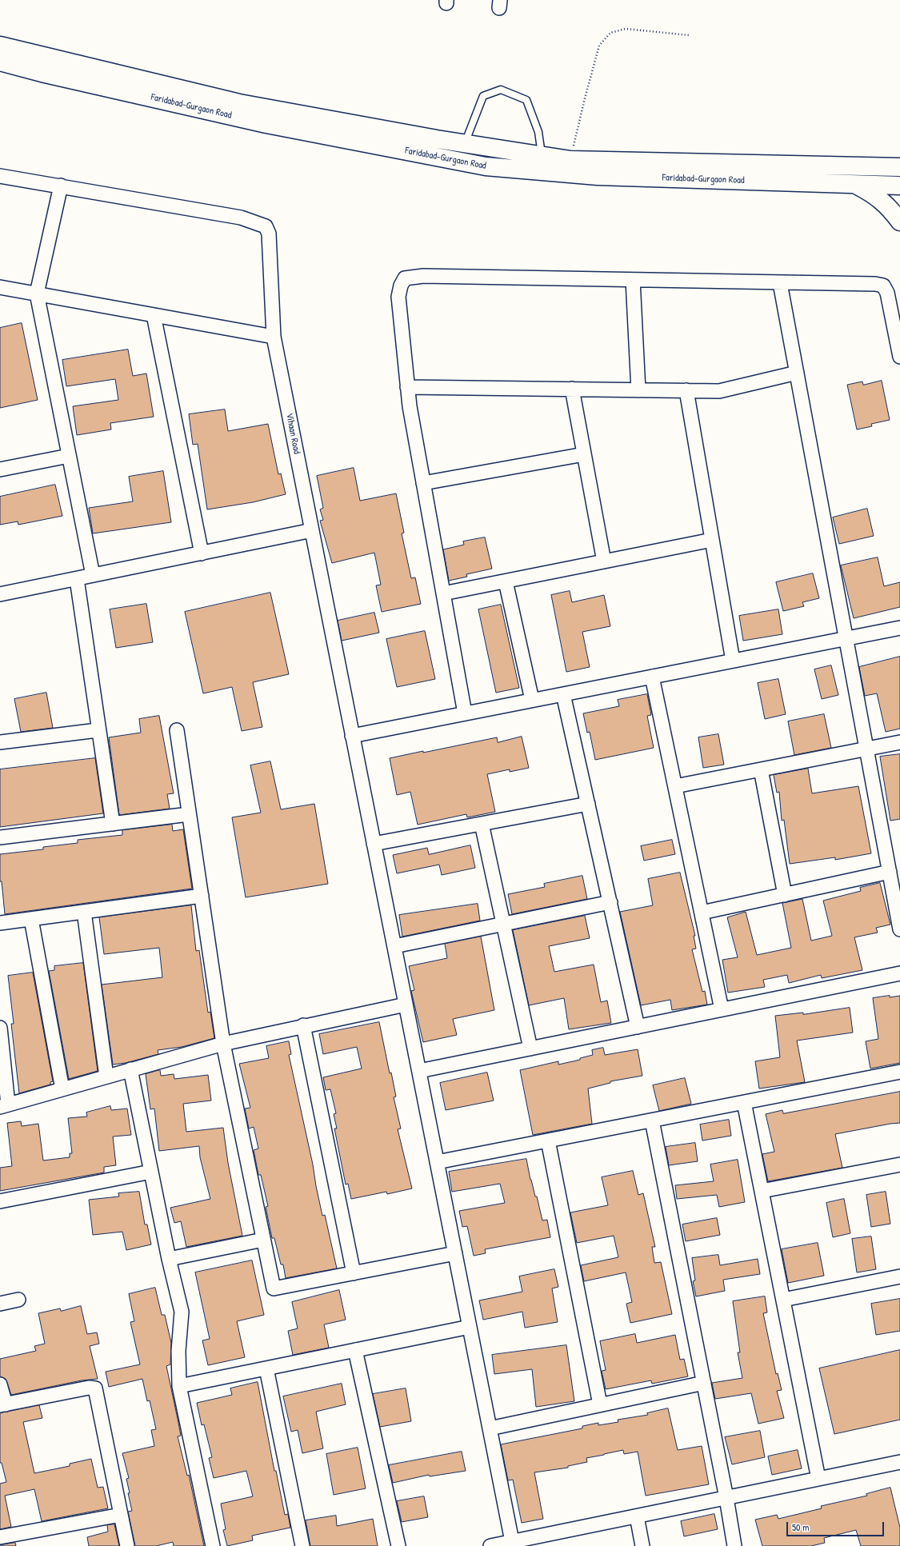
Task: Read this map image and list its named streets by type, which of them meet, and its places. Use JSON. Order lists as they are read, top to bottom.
{
  "streets": {
    "main road": ["Faridabad-Gurgaon Road"],
    "street": ["Vihaan Road"]
  },
  "scale_bar": "50 m"
}
